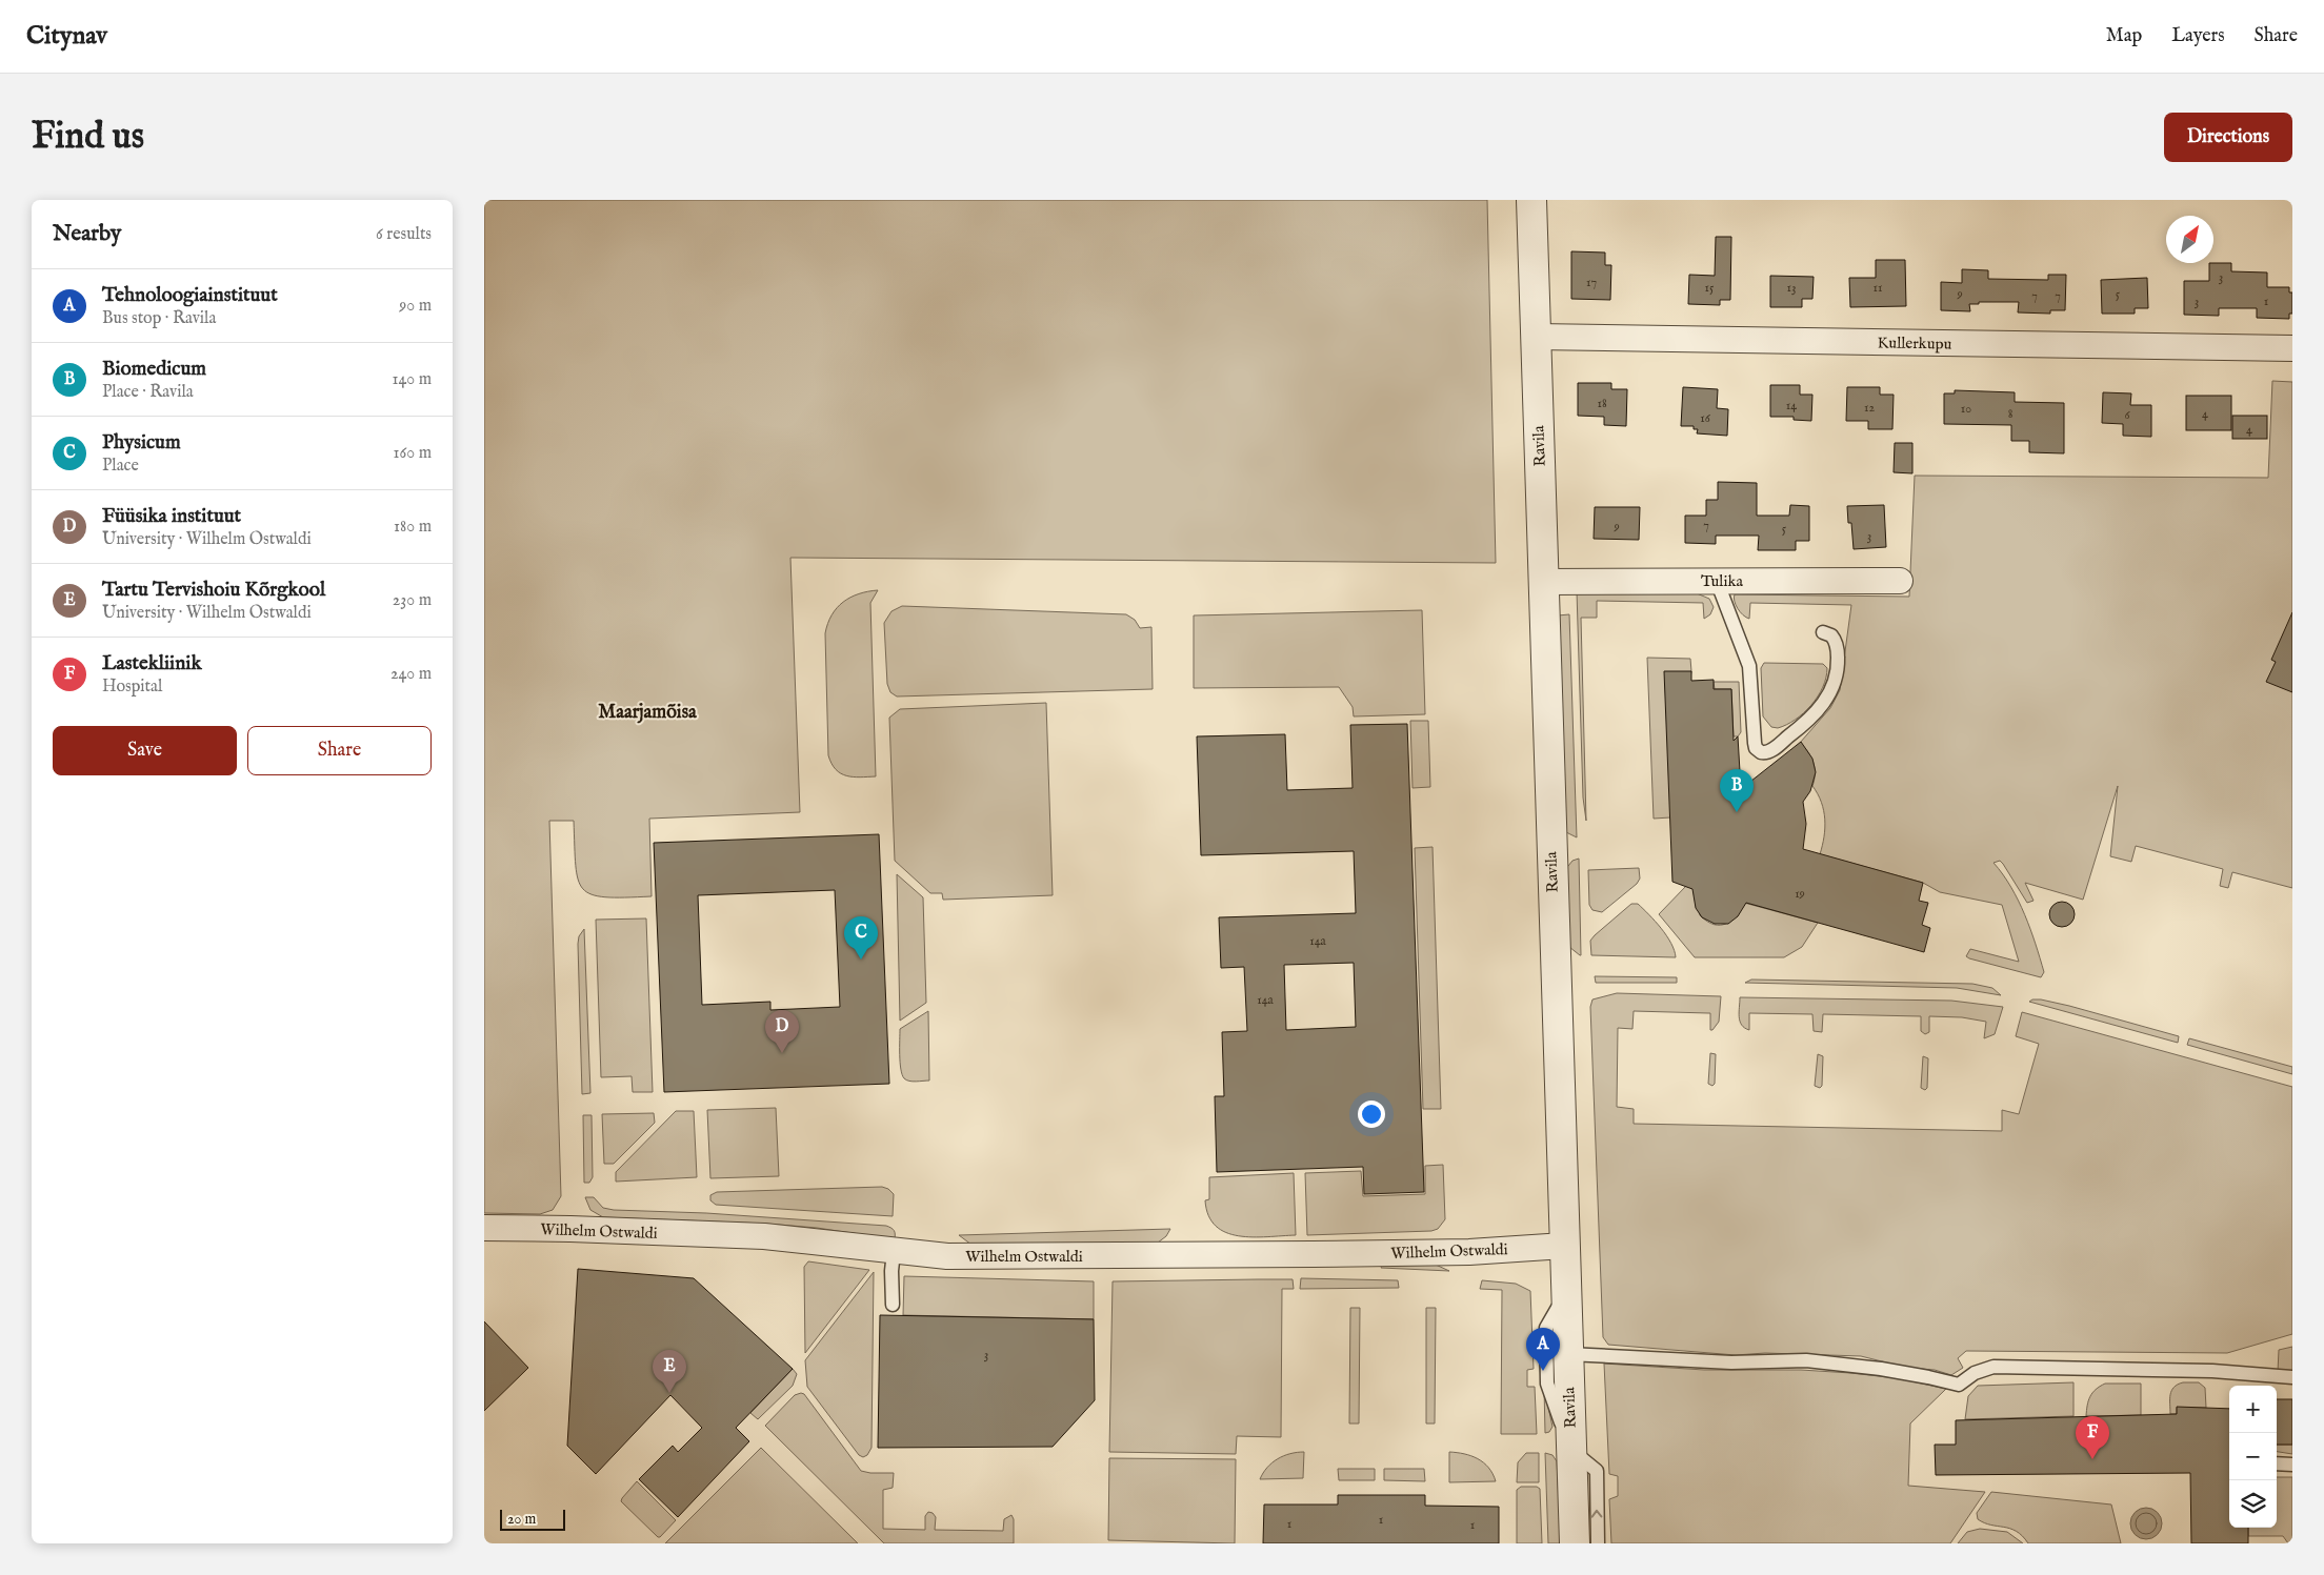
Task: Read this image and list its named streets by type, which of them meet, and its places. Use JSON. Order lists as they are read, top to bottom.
{
  "streets": {
    "street": [
      "Kullerkupu",
      "Ravila",
      "Tulika",
      "Wilhelm Ostwaldi"
    ]
  },
  "crossings": [
    ["Kullerkupu", "Ravila"],
    ["Ravila", "Tulika"],
    ["Ravila", "Wilhelm Ostwaldi"]
  ],
  "districts": ["Maarjamõisa"],
  "house_numbers": [
    "3",
    "17",
    "15",
    "13",
    "11",
    "9",
    "5",
    "7",
    "7",
    "3",
    "1",
    "18",
    "14",
    "12",
    "10",
    "8",
    "4",
    "6",
    "16",
    "4",
    "7",
    "9",
    "5",
    "3",
    "19",
    "14a",
    "14a",
    "3",
    "1",
    "1",
    "1"
  ],
  "scale_bar": "20 m",
  "north": "top right",
  "page": {
    "header": "Citynav",
    "nav": ["Map", "Layers", "Share"],
    "buttons": [
      "Directions",
      ["Save", "Share"]
    ],
    "title": "Find us",
    "heading": ["Nearby", "6 results"],
    "list": [
      {
        "mark": "A",
        "name": "Tehnoloogiainstituut",
        "note": "Bus stop · Ravila",
        "value": "90 m"
      },
      {
        "mark": "B",
        "name": "Biomedicum",
        "note": "Place · Ravila",
        "value": "140 m"
      },
      {
        "mark": "C",
        "name": "Physicum",
        "note": "Place",
        "value": "160 m"
      },
      {
        "mark": "D",
        "name": "Füüsika instituut",
        "note": "University · Wilhelm Ostwaldi",
        "value": "180 m"
      },
      {
        "mark": "E",
        "name": "Tartu Tervishoiu Kõrgkool",
        "note": "University · Wilhelm Ostwaldi",
        "value": "230 m"
      },
      {
        "mark": "F",
        "name": "Lastekliinik",
        "note": "Hospital",
        "value": "240 m"
      }
    ],
    "pins": [
      "B",
      "C",
      "D",
      "A",
      "E",
      "F"
    ],
    "map_buttons": ["+", "−"],
    "scale": "20 m"
  }
}
